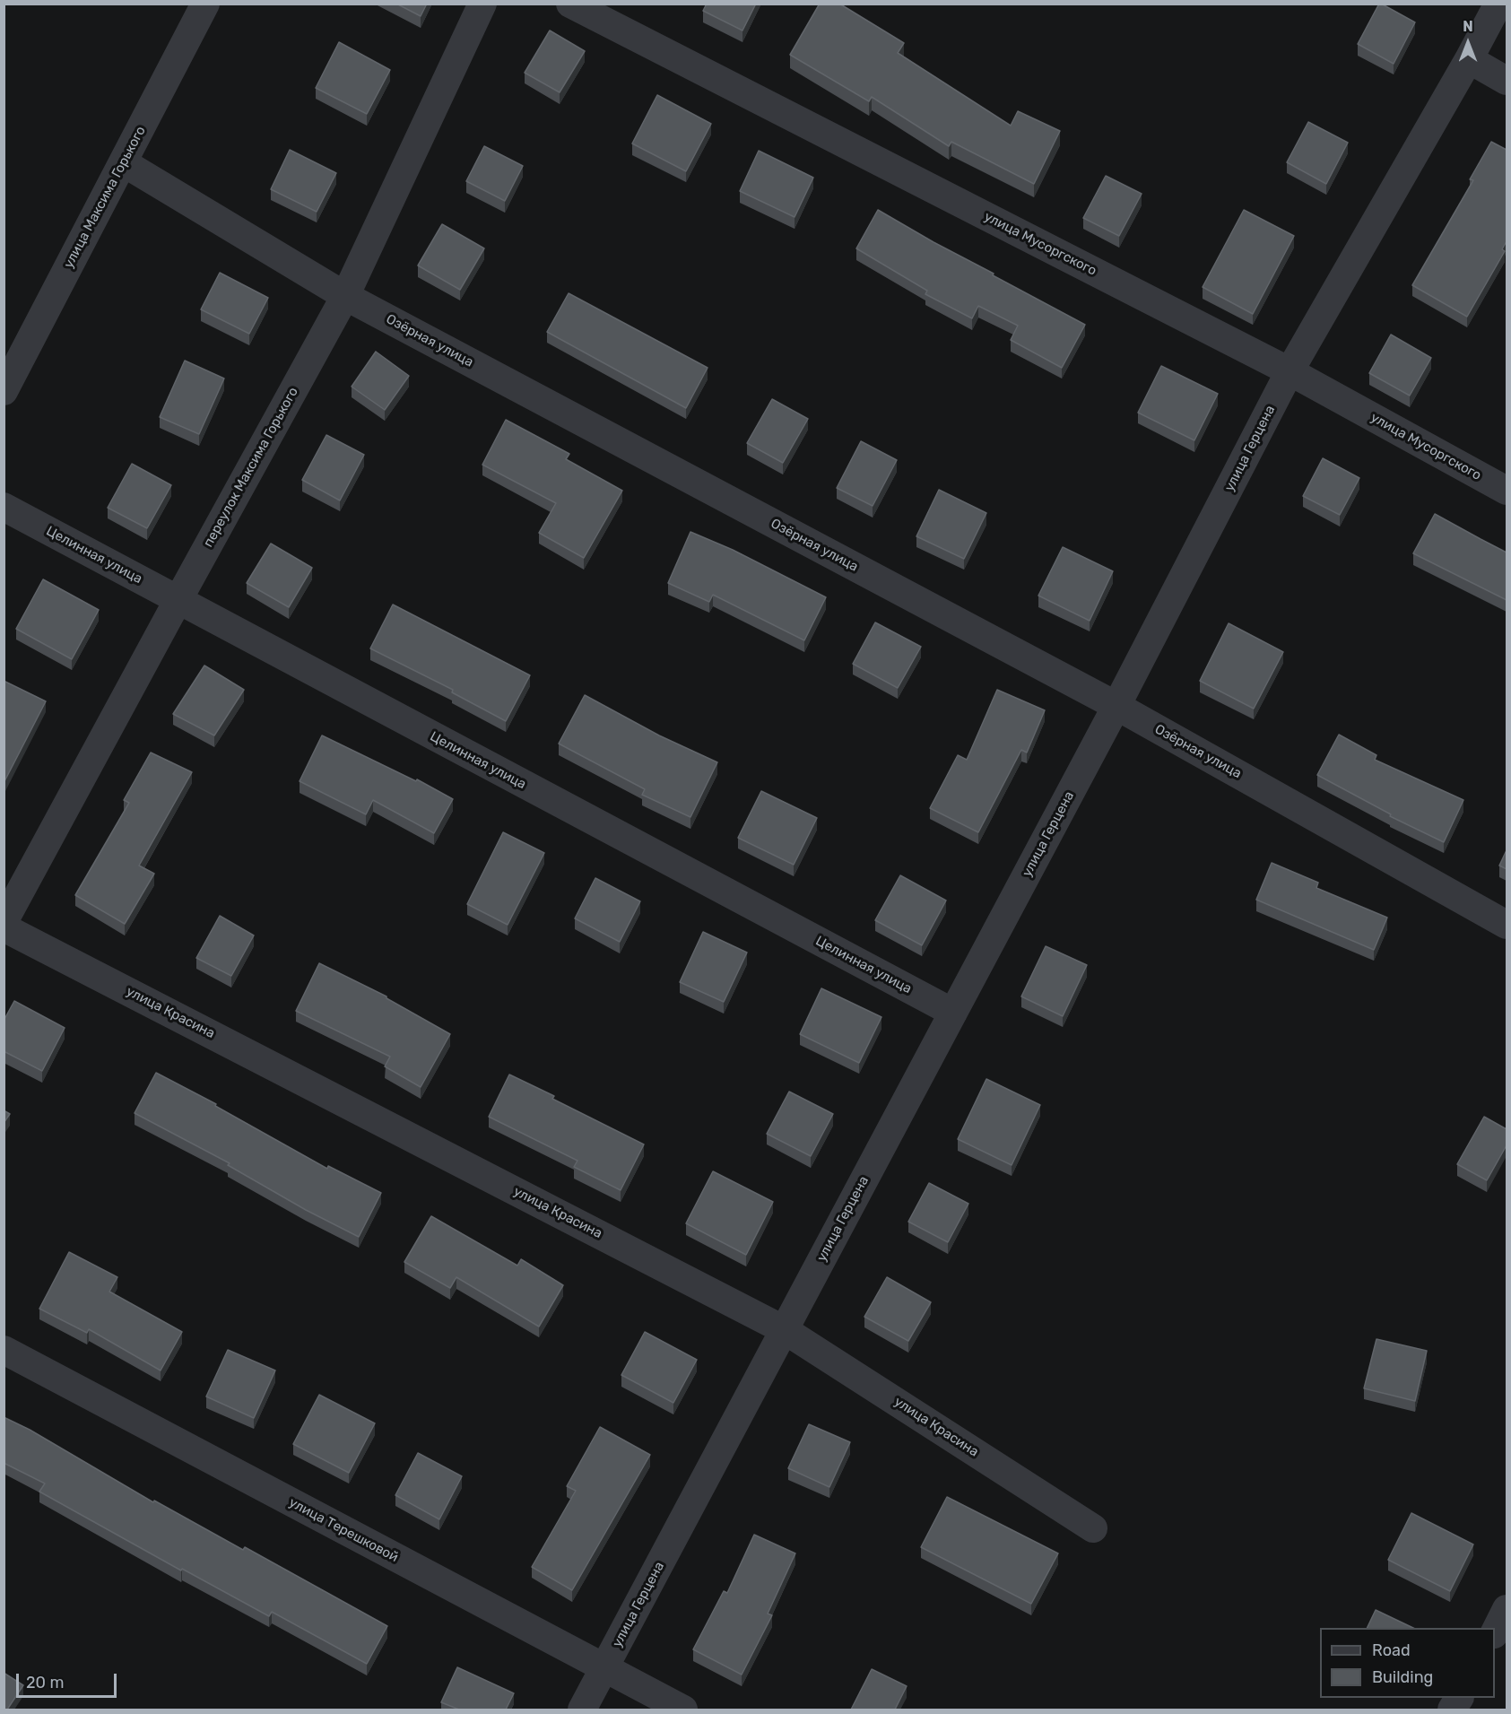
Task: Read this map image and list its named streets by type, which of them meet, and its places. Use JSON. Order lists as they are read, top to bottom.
{
  "streets": {
    "street": [
      "улица Максима Горького",
      "улица Мусоргского",
      "Озёрная улица",
      "улица Герцена",
      "переулок Максима Горького",
      "Целинная улица",
      "улица Красина",
      "улица Терешковой"
    ]
  },
  "crossings": [
    ["улица Максима Горького", "Озёрная улица"],
    ["улица Мусоргского", "улица Герцена"],
    ["Озёрная улица", "улица Герцена"],
    ["Озёрная улица", "переулок Максима Горького"],
    ["улица Герцена", "Целинная улица"],
    ["улица Герцена", "улица Красина"],
    ["улица Герцена", "улица Терешковой"],
    ["переулок Максима Горького", "Целинная улица"]
  ],
  "legend": ["Road", "Building"],
  "scale_bar": "20 m",
  "north": "top"
}
